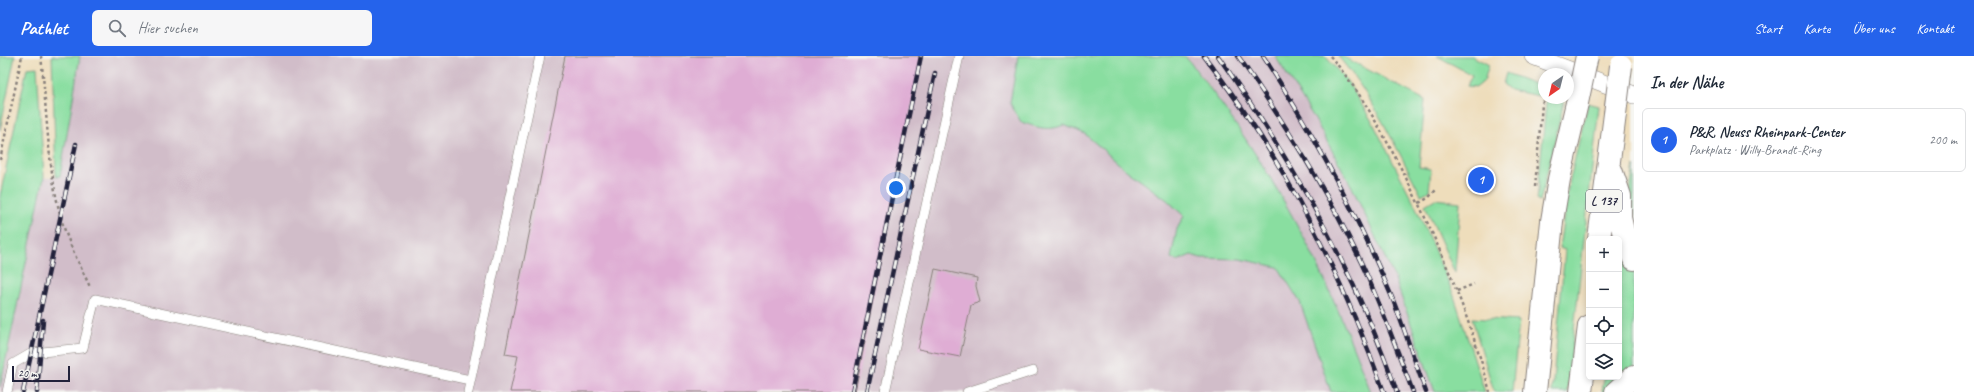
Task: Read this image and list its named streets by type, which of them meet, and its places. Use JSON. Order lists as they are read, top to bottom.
{
  "streets": {
    "main road": ["L 137"]
  },
  "scale_bar": "20 m",
  "north": "bottom left",
  "page": {
    "header": "Pathlet",
    "search": "Hier suchen",
    "nav": [
      "Start",
      "Karte",
      "Über uns",
      "Kontakt"
    ],
    "heading": "In der Nähe",
    "list": [
      {
        "mark": "1",
        "name": "P&R, Neuss Rheinpark-Center",
        "note": "Parkplatz · Willy-Brandt-Ring",
        "value": "200 m"
      }
    ],
    "pins": "1",
    "map_buttons": ["+", "−"],
    "scale": "20 m"
  }
}
